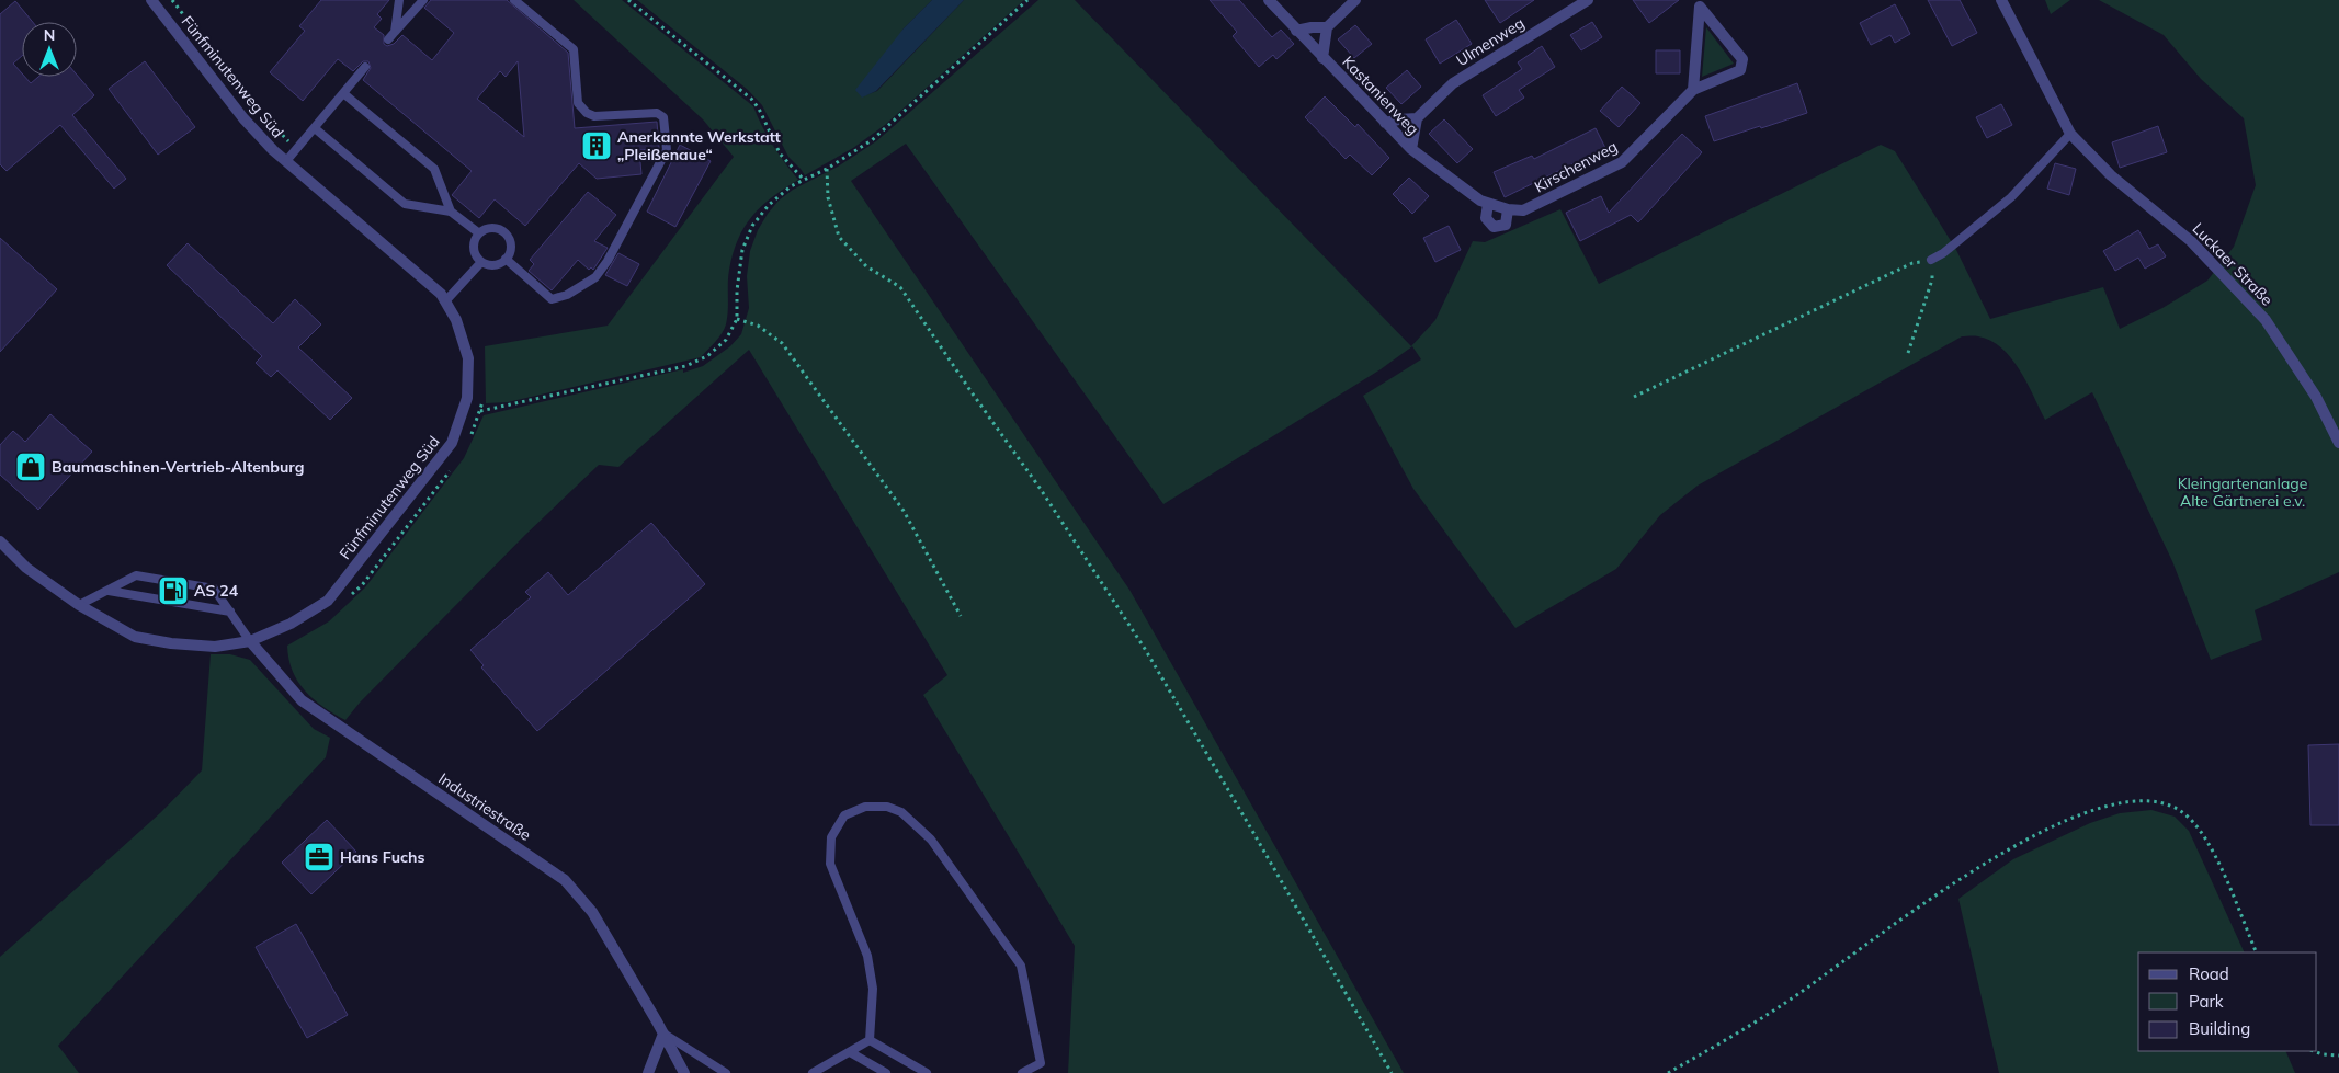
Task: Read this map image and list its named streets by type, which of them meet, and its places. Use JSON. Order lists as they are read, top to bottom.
{
  "streets": {
    "street": [
      "Ulmenweg",
      "Fünfminutenweg Süd",
      "Kastanienweg",
      "Kirschenweg",
      "Luckaer Straße",
      "Industriestraße"
    ]
  },
  "crossings": [
    ["Fünfminutenweg Süd", "Industriestraße"],
    ["Kastanienweg", "Kirschenweg"]
  ],
  "parks": ["Kleingartenanlage Alte Gärtnerei e.v."],
  "places": {
    "building": ["Anerkannte Werkstatt „Pleißenaue“"],
    "shop": ["Baumaschinen-Vertrieb-Altenburg"],
    "fuel station": ["AS 24"],
    "office": ["Hans Fuchs"]
  },
  "legend": ["Road", "Park", "Building"],
  "north": "top"
}
